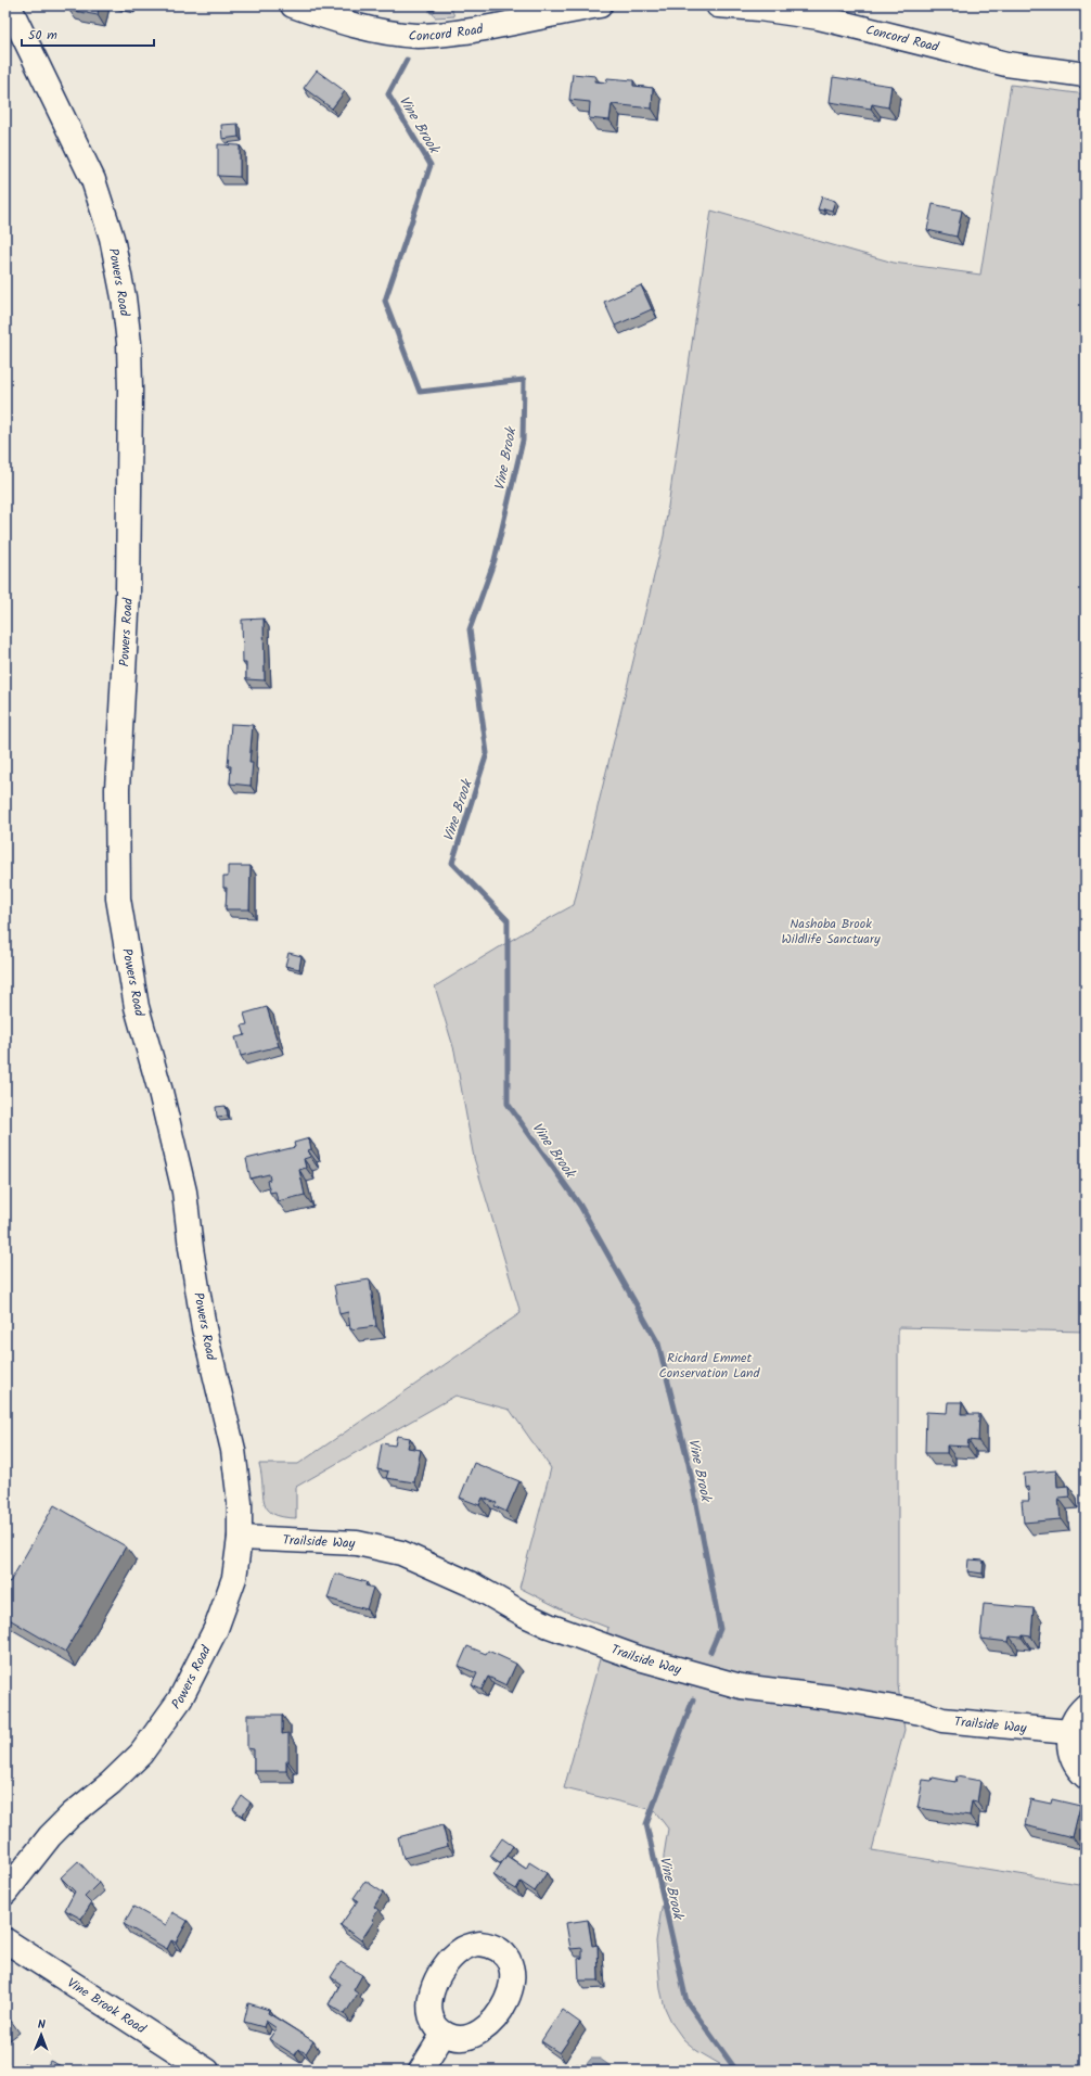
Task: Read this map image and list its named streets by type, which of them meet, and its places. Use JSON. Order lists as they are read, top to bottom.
{
  "streets": {
    "main road": [
      "Concord Road",
      "Powers Road",
      "Trailside Way",
      "Vine Brook Road"
    ]
  },
  "crossings": [
    ["Powers Road", "Trailside Way"]
  ],
  "water": ["Vine Brook"],
  "parks": ["Nashoba Brook Wildlife Sanctuary", "Richard Emmet Conservation Land"],
  "scale_bar": "50 m",
  "north": "top"
}
